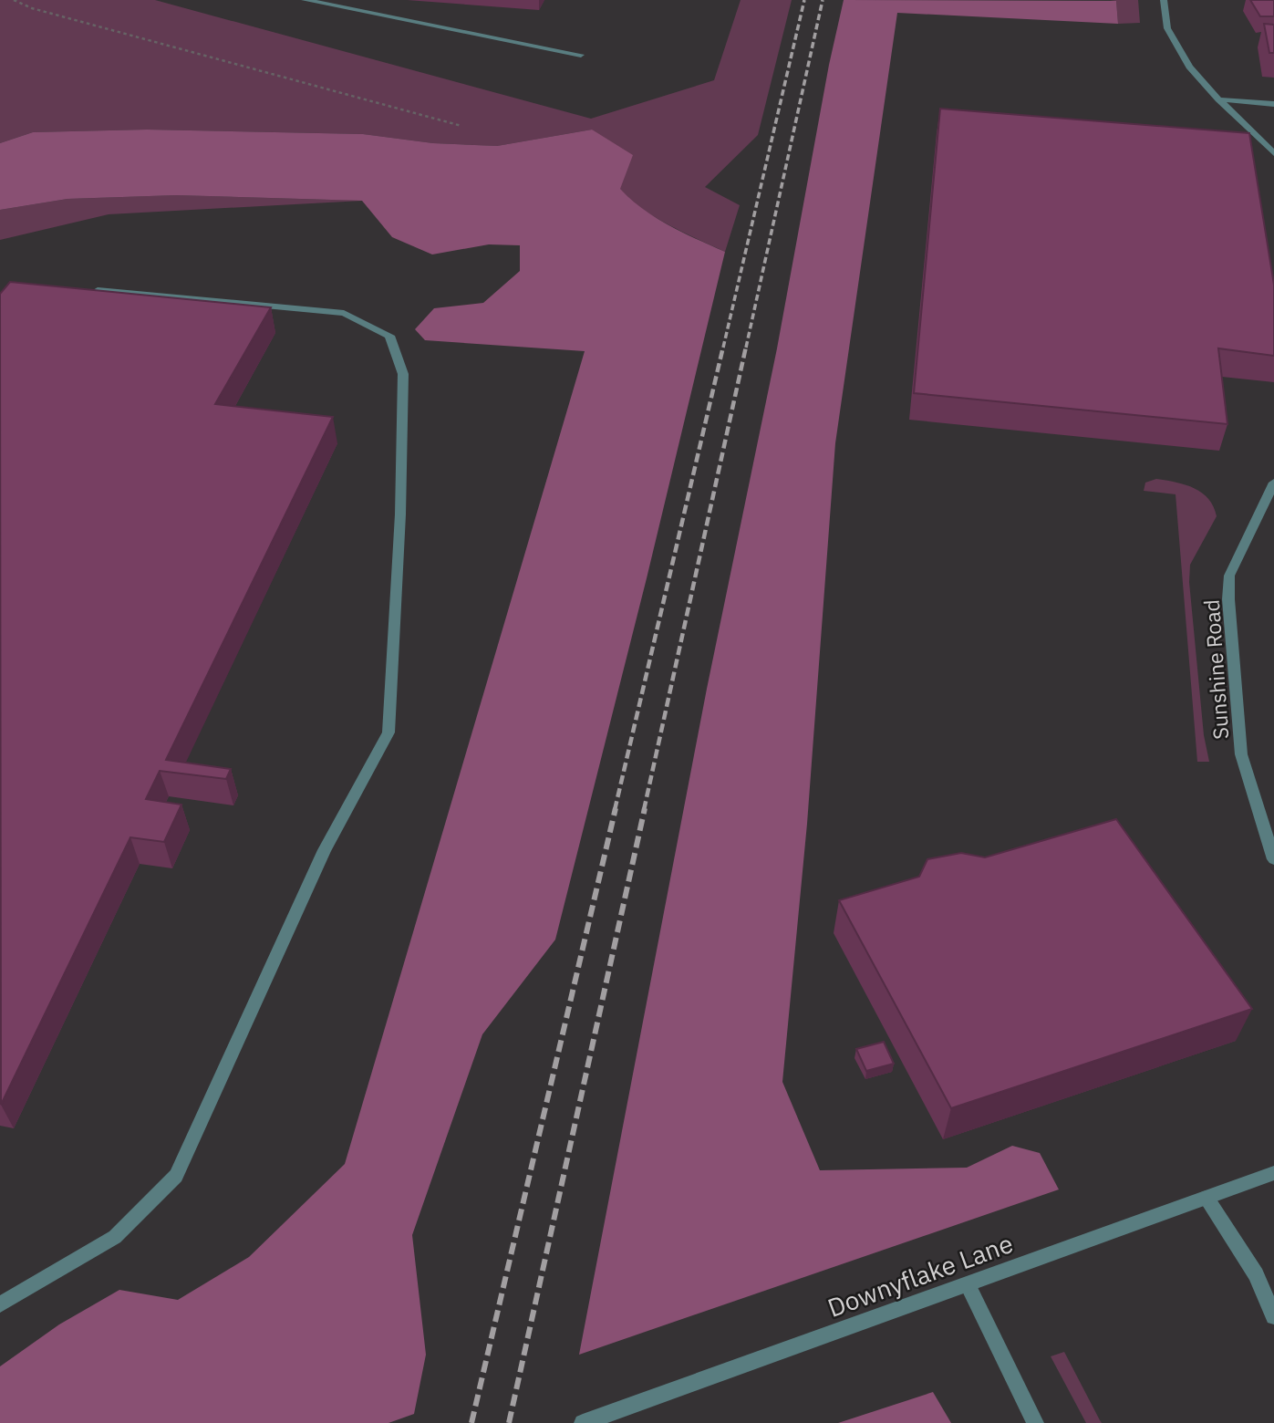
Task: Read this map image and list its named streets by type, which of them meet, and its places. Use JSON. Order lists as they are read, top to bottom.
{
  "streets": {
    "street": ["Sunshine Road", "Downyflake Lane"]
  }
}
